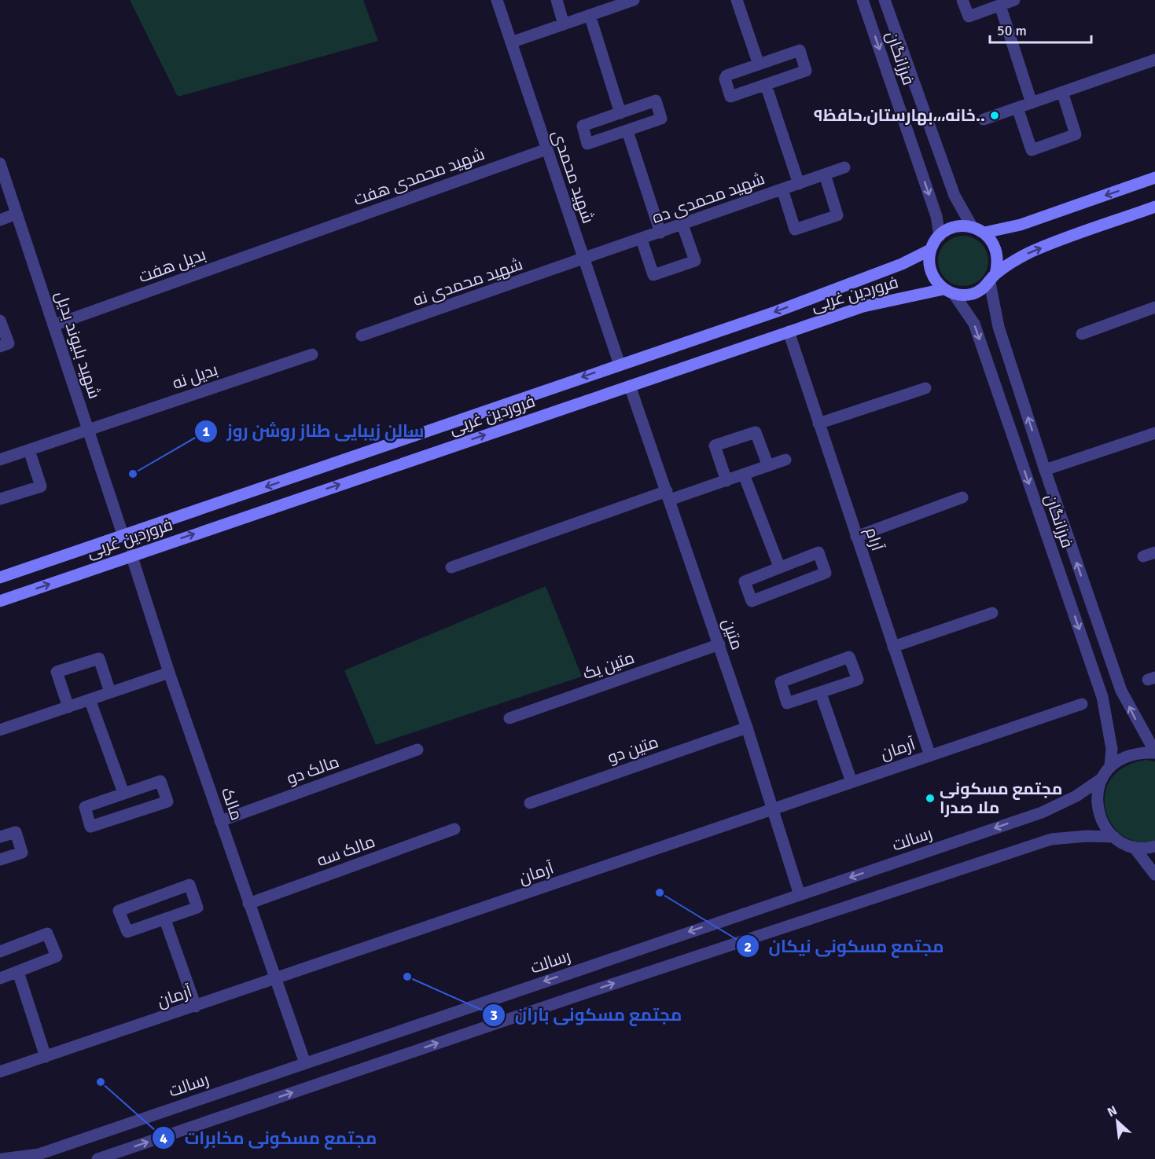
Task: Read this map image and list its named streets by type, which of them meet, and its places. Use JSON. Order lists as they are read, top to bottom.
{
  "streets": {
    "main road": ["فروردین غربی"],
    "street": [
      "فرزانگان",
      "شهید محمدی هفت",
      "شهید محمدی",
      "شهید محمدی ده",
      "بدیل هفت",
      "شهید محمدی نه",
      "شهید بلیوند بدیل",
      "بدیل نه",
      "آرام",
      "متین",
      "متین یک",
      "آرمان",
      "متین دو",
      "مالک دو",
      "مالک",
      "رسالت",
      "مالک سه"
    ]
  },
  "crossings": [
    ["فرزانگان", "فروردین غربی"],
    ["شهید محمدی هفت", "شهید محمدی"],
    ["شهید محمدی هفت", "بدیل هفت"],
    ["شهید محمدی", "شهید محمدی ده"],
    ["شهید محمدی", "شهید محمدی نه"],
    ["شهید محمدی", "فروردین غربی"],
    ["شهید محمدی ده", "شهید محمدی نه"],
    ["بدیل هفت", "شهید بلیوند بدیل"],
    ["فروردین غربی", "شهید بلیوند بدیل"],
    ["فروردین غربی", "آرام"],
    ["فروردین غربی", "متین"],
    ["فروردین غربی", "مالک"],
    ["شهید بلیوند بدیل", "بدیل نه"],
    ["آرام", "آرمان"],
    ["متین", "متین یک"],
    ["متین", "آرمان"],
    ["متین", "متین دو"],
    ["متین", "رسالت"],
    ["آرمان", "مالک"],
    ["مالک دو", "مالک"],
    ["مالک", "رسالت"],
    ["مالک", "مالک سه"]
  ],
  "places": [
    "خانه،،،بهارستان،حافظ۹..",
    "سالن زیبایی طناز روشن روز",
    "مجتمع مسکونی ملا صدرا",
    "مجتمع مسکونی نیکان",
    "مجتمع مسکونی باران",
    "مجتمع مسکونی مخابرات"
  ],
  "scale_bar": "50 m",
  "north": "top left"
}
